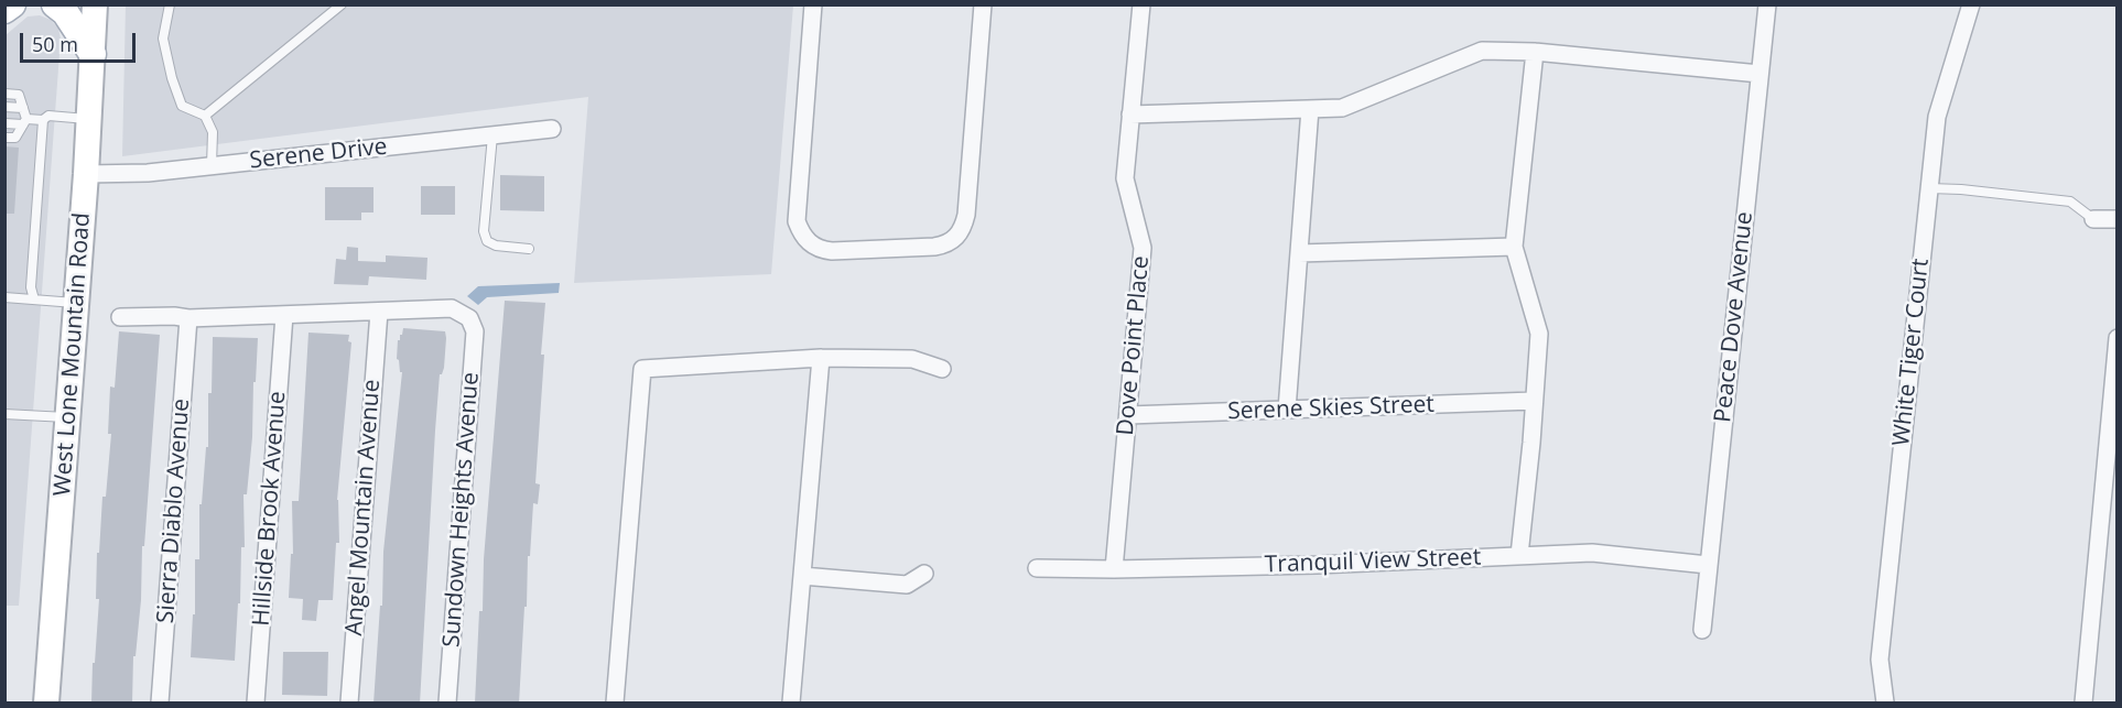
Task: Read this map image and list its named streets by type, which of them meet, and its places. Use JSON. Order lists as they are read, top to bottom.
{
  "streets": {
    "main road": ["West Lone Mountain Road"],
    "street": [
      "Serene Drive",
      "Peace Dove Avenue",
      "Dove Point Place",
      "White Tiger Court",
      "Serene Skies Street",
      "Angel Mountain Avenue",
      "Hillside Brook Avenue",
      "Sundown Heights Avenue",
      "Sierra Diablo Avenue",
      "Tranquil View Street"
    ]
  },
  "crossings": [
    ["Serene Drive", "West Lone Mountain Road"],
    ["Peace Dove Avenue", "Tranquil View Street"],
    ["Dove Point Place", "Serene Skies Street"],
    ["Dove Point Place", "Tranquil View Street"],
    ["Angel Mountain Avenue", "Sundown Heights Avenue"]
  ],
  "scale_bar": "50 m"
}
